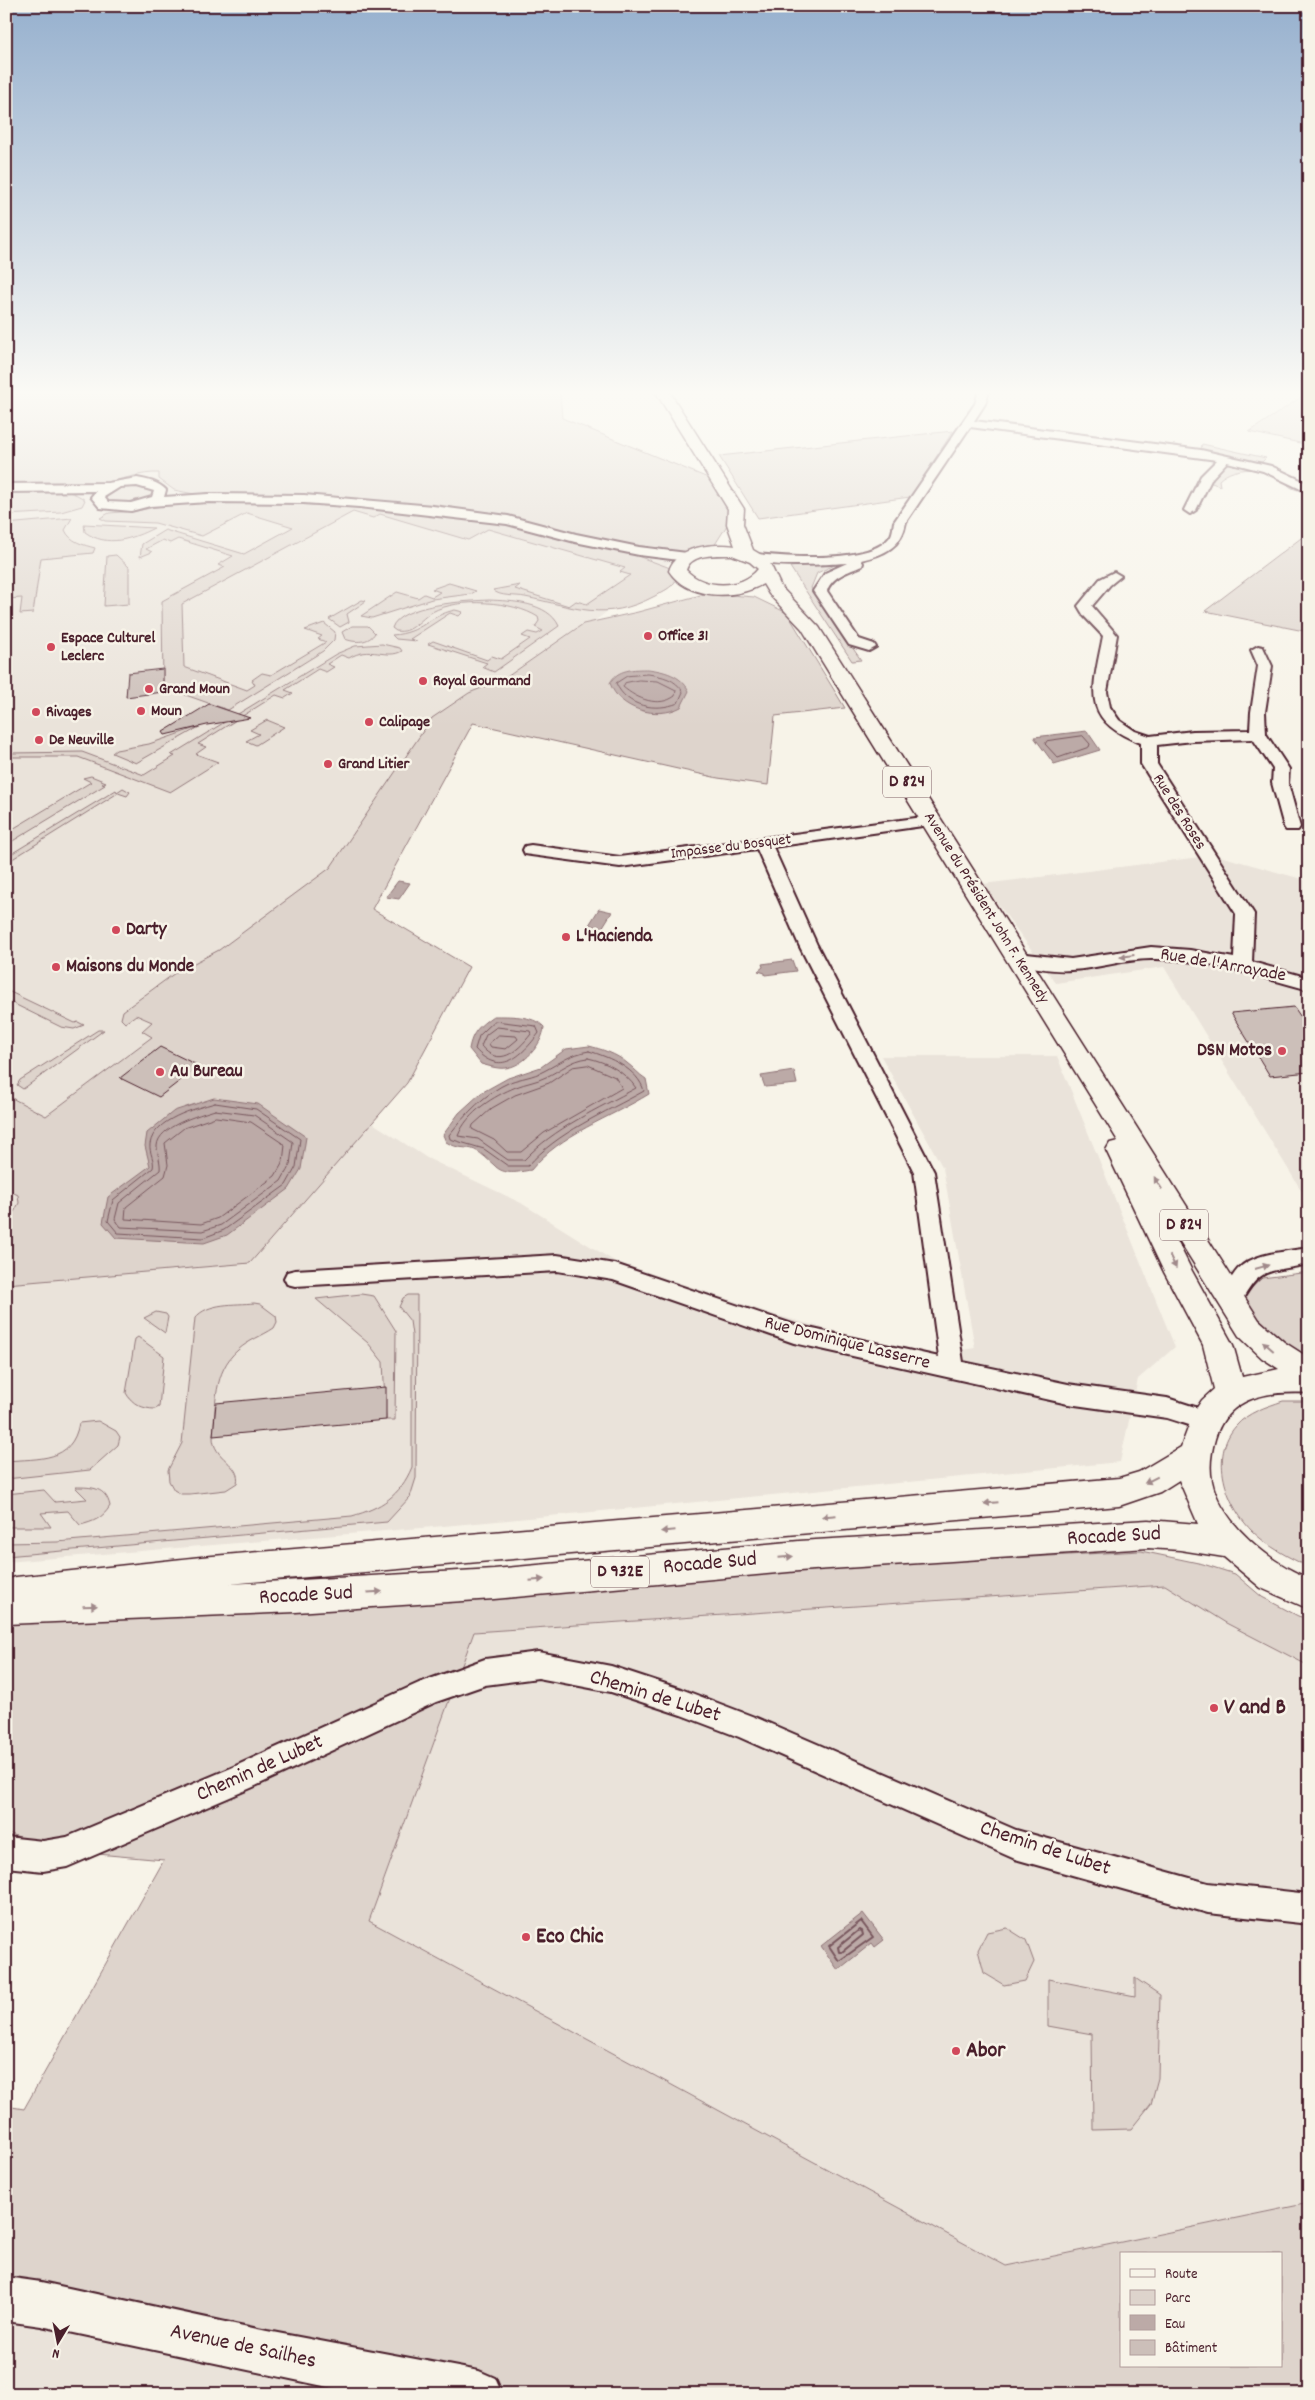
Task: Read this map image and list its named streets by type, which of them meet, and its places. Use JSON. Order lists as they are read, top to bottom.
{
  "streets": {
    "main road": [
      "D 824",
      "Avenue du Président John F. Kennedy",
      "Rocade Sud",
      "D 932E"
    ],
    "street": [
      "Rue des Roses",
      "Impasse du Bosquet",
      "Rue de l'Arrayade",
      "Rue Dominique Lasserre",
      "Chemin de Lubet",
      "Avenue de Sailhes"
    ]
  },
  "crossings": [
    ["Rue des Roses", "Rue de l'Arrayade"],
    ["Impasse du Bosquet", "Avenue du Président John F. Kennedy"],
    ["Avenue du Président John F. Kennedy", "Rue de l'Arrayade"]
  ],
  "one_way": ["Rue de l'Arrayade"],
  "places": [
    "Office 31",
    "Espace Culturel Leclerc",
    "Royal Gourmand",
    "Grand Moun",
    "Moun",
    "Rivages",
    "Calipage",
    "De Neuville",
    "Grand Litier",
    "Darty",
    "L'Hacienda",
    "Maisons du Monde",
    "DSN Motos",
    "Au Bureau",
    "V and B",
    "Eco Chic",
    "Abor"
  ],
  "legend": [
    "Route",
    "Parc",
    "Eau",
    "Bâtiment"
  ],
  "north": "bottom"
}
